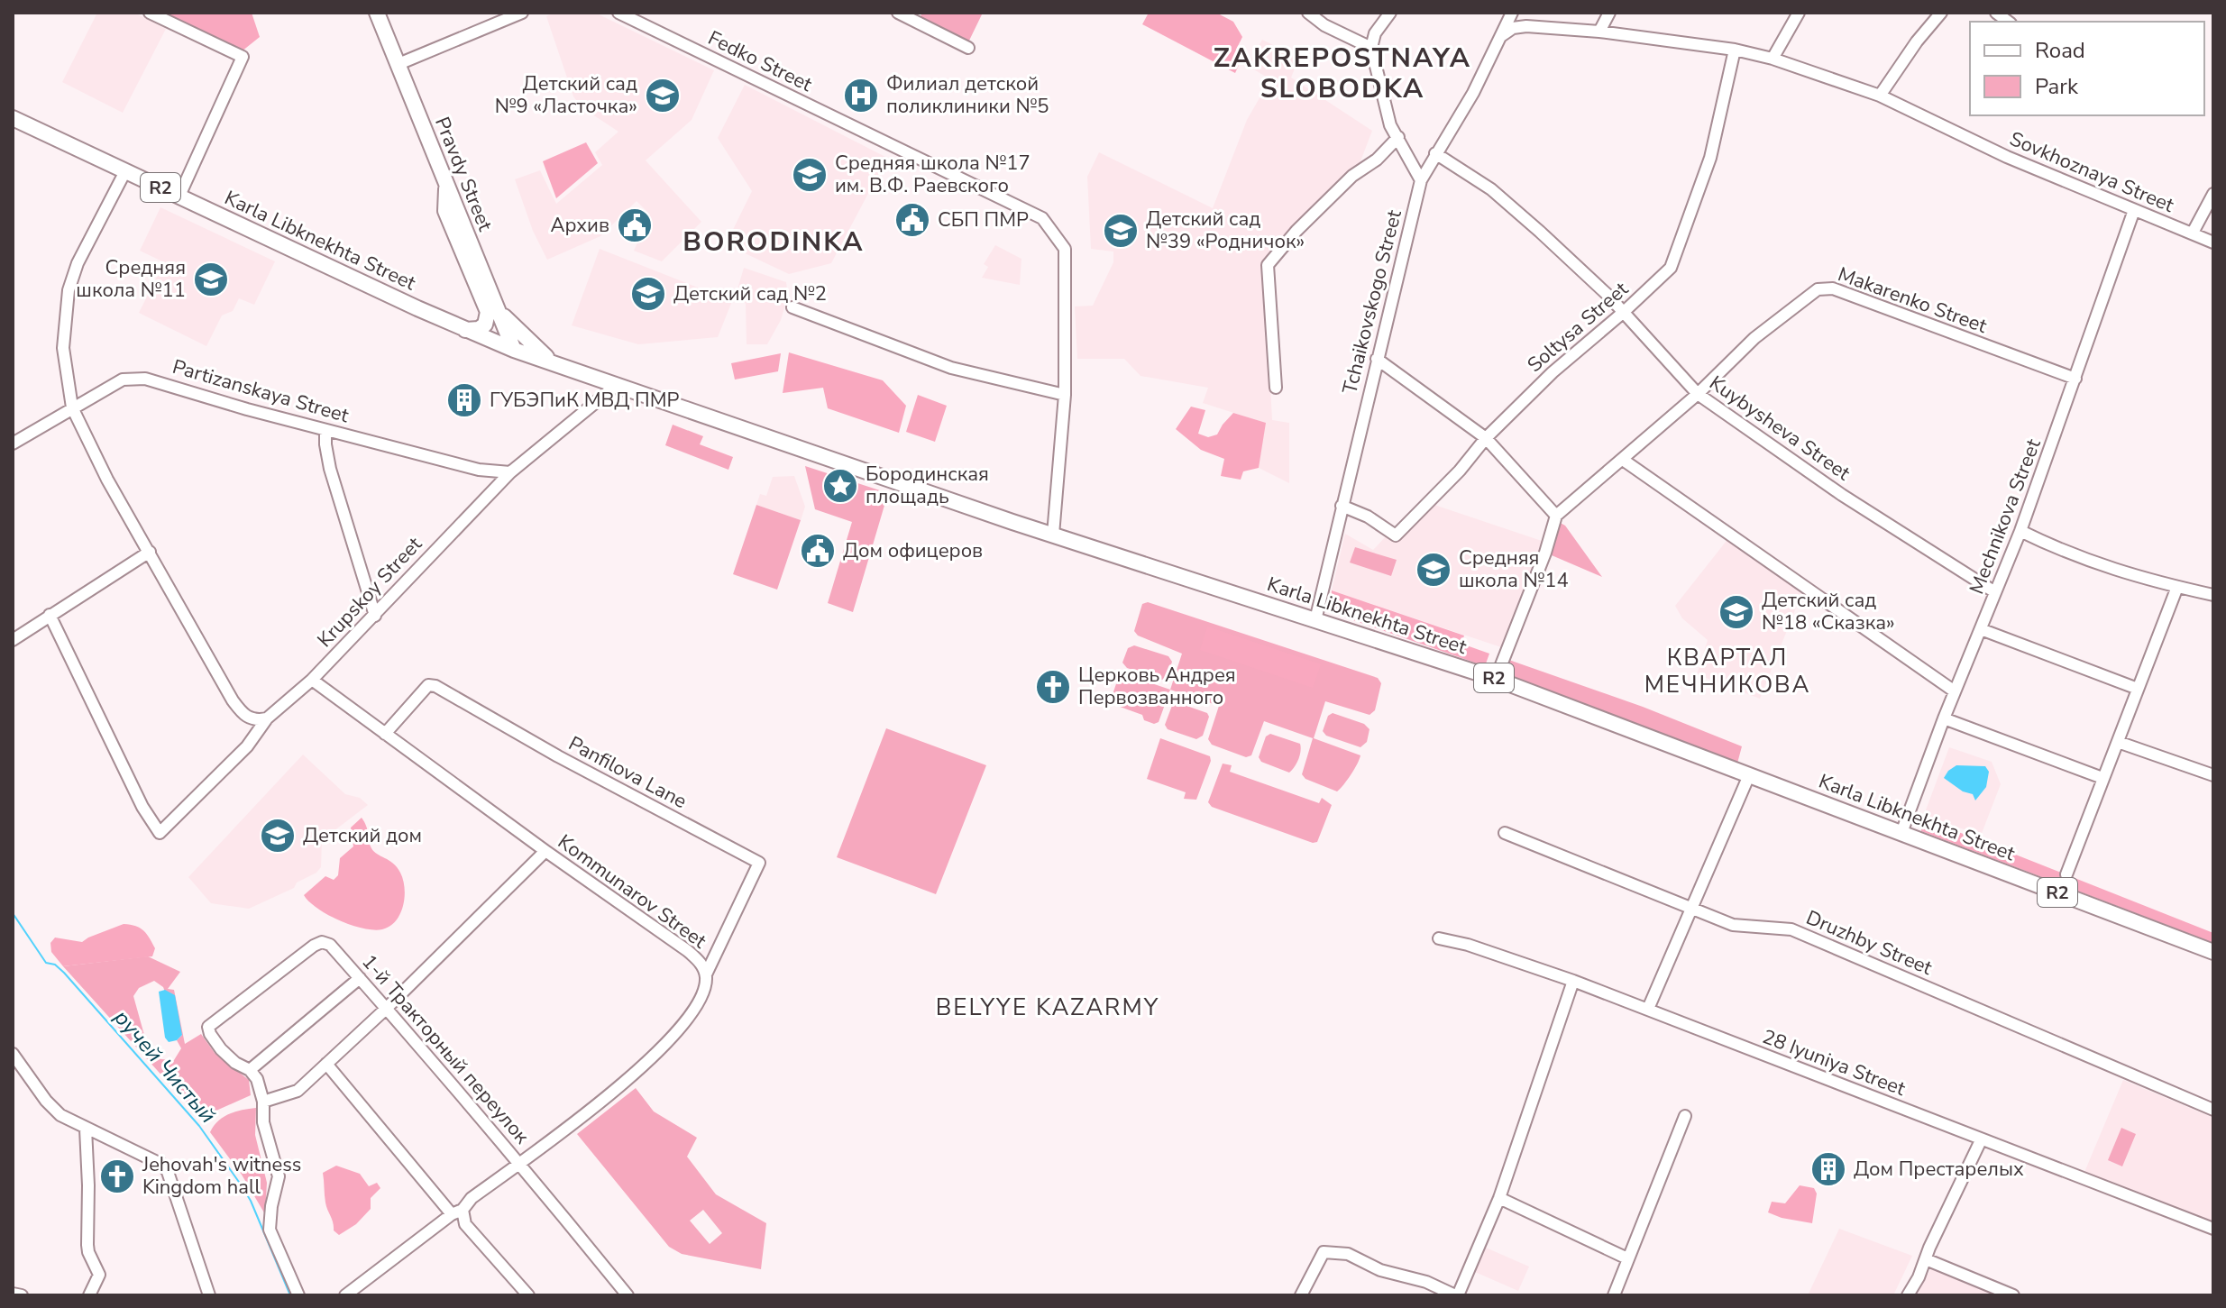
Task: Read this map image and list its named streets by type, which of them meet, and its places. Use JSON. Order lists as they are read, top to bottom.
{
  "streets": {
    "main road": ["Pravdy Street", "R2", "Karla Libknekhta Street"],
    "street": [
      "Fedko Street",
      "Sovkhoznaya Street",
      "Makarenko Street",
      "Tchaikovskogo Street",
      "Soltysa Street",
      "Partizanskaya Street",
      "Kuybysheva Street",
      "Mechnikova Street",
      "Krupskoy Street",
      "Panfilova Lane",
      "Kommunarov Street",
      "Druzhby Street",
      "1-й Тракторный переулок",
      "28 Iyuniya Street"
    ]
  },
  "crossings": [
    ["Sovkhoznaya Street", "Tchaikovskogo Street"],
    ["Sovkhoznaya Street", "Soltysa Street"],
    ["Sovkhoznaya Street", "Mechnikova Street"],
    ["Pravdy Street", "Karla Libknekhta Street"],
    ["Karla Libknekhta Street", "Tchaikovskogo Street"],
    ["Karla Libknekhta Street", "Mechnikova Street"],
    ["Karla Libknekhta Street", "Krupskoy Street"],
    ["Makarenko Street", "Kuybysheva Street"],
    ["Makarenko Street", "Mechnikova Street"],
    ["Tchaikovskogo Street", "Soltysa Street"],
    ["Tchaikovskogo Street", "Kuybysheva Street"],
    ["Soltysa Street", "Kuybysheva Street"],
    ["Partizanskaya Street", "Krupskoy Street"],
    ["Kuybysheva Street", "Mechnikova Street"],
    ["Krupskoy Street", "Kommunarov Street"],
    ["Panfilova Lane", "Kommunarov Street"],
    ["Kommunarov Street", "1-й Тракторный переулок"]
  ],
  "districts": [
    "ZAKREPOSTNAYA SLOBODKA",
    "BORODINKA",
    "КВАРТАЛ МЕЧНИКОВА",
    "BELYYE KAZARMY"
  ],
  "water": ["ручей Чистый"],
  "places": {
    "school or university": [
      "Детский сад №9 «Ласточка»",
      "Средняя школа №17 им. В.Ф. Раевского",
      "Детский сад №39 «Родничок»",
      "Средняя школа №11",
      "Детский сад №2",
      "Средняя школа №14",
      "Детский сад №18 «Сказка»",
      "Детский дом"
    ],
    "hospital": ["Филиал детской поликлиники №5"],
    "public building": ["СБП ПМР", "Архив", "Дом офицеров"],
    "building": ["ГУБЭПиК МВД ПМР", "Дом Престарелых"],
    "place": ["Бородинская площадь"],
    "church": ["Церковь Андрея Первозванного", "Jehovah's witness Kingdom hall"]
  },
  "legend": ["Road", "Park"]
}
